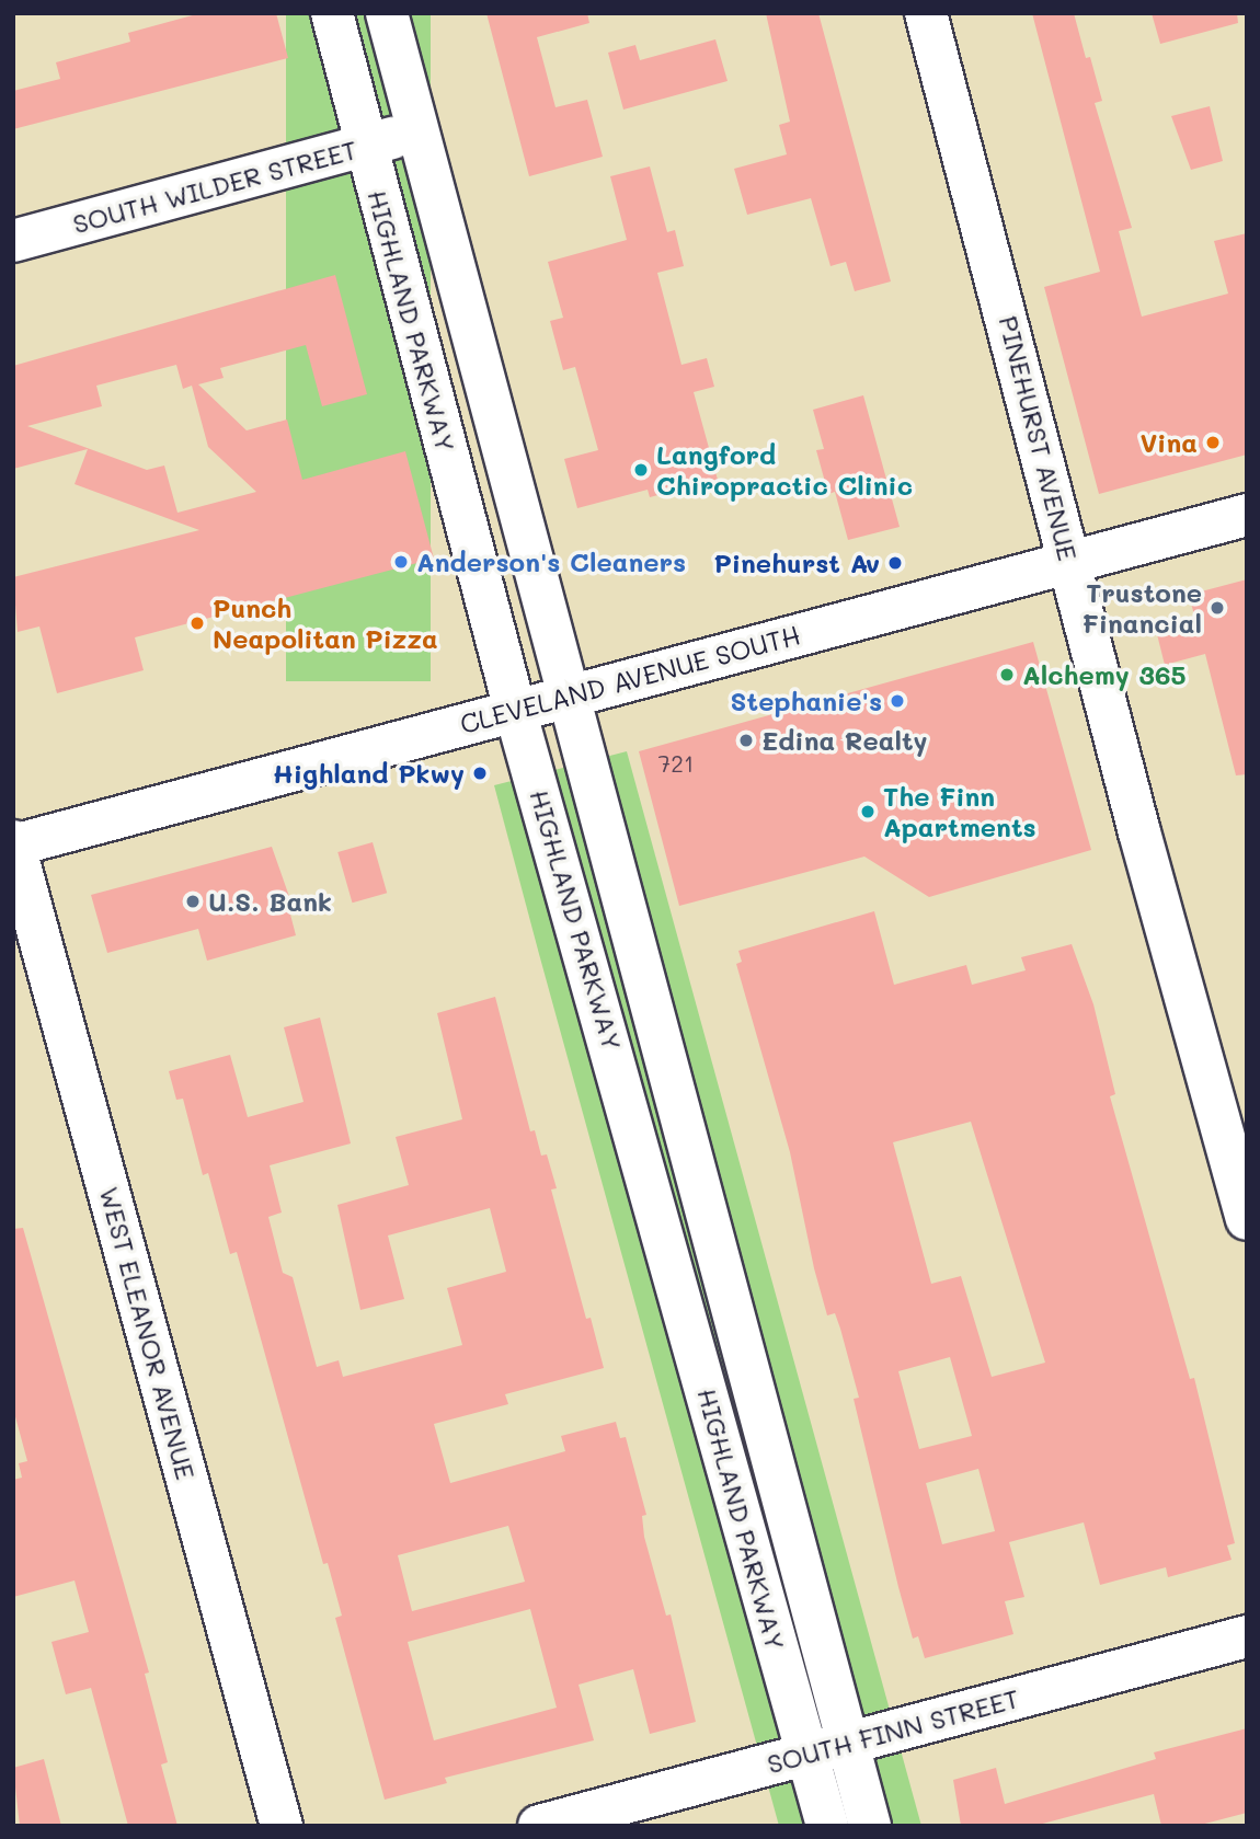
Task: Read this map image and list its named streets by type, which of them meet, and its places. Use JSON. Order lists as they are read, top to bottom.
{
  "streets": {
    "street": [
      "SOUTH WILDER STREET",
      "HIGHLAND PARKWAY",
      "PINEHURST AVENUE",
      "CLEVELAND AVENUE SOUTH",
      "WEST ELEANOR AVENUE",
      "SOUTH FINN STREET"
    ]
  },
  "crossings": [
    ["SOUTH WILDER STREET", "HIGHLAND PARKWAY"],
    ["HIGHLAND PARKWAY", "CLEVELAND AVENUE SOUTH"],
    ["HIGHLAND PARKWAY", "SOUTH FINN STREET"],
    ["PINEHURST AVENUE", "CLEVELAND AVENUE SOUTH"],
    ["CLEVELAND AVENUE SOUTH", "WEST ELEANOR AVENUE"]
  ],
  "places": [
    "Vina",
    "Langford Chiropractic Clinic",
    "Anderson's Cleaners",
    "Pinehurst Av",
    "Trustone Financial",
    "Punch Neapolitan Pizza",
    "Alchemy 365",
    "Stephanie's",
    "Edina Realty",
    "Highland Pkwy",
    "The Finn Apartments",
    "U.S. Bank"
  ],
  "house_numbers": ["721"]
}
